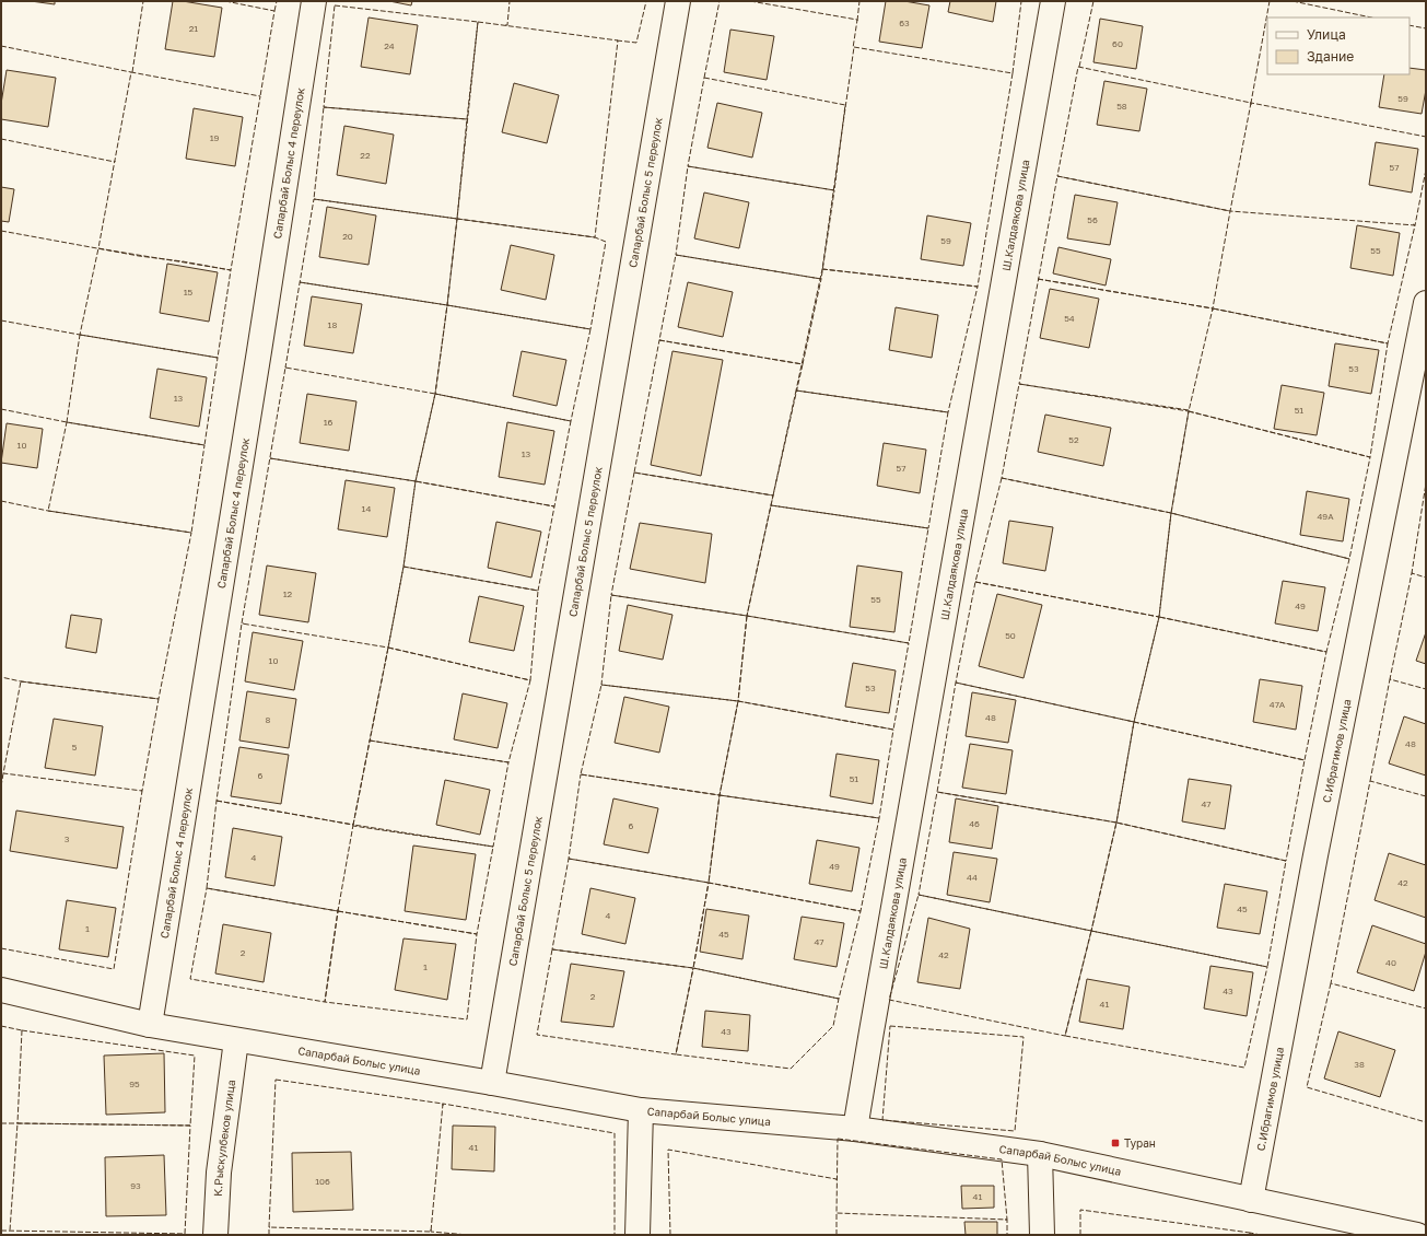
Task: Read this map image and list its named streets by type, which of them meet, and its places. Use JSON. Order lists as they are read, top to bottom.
{
  "streets": {
    "street": [
      "Сапарбай Болыс 4 переулок",
      "Сапарбай Болыс 5 переулок",
      "Ш.Калдаякова улица",
      "С.Ибрагимов улица",
      "Сапарбай Болыс улица",
      "К.Рыскулбеков улица"
    ]
  },
  "crossings": [
    ["Сапарбай Болыс 4 переулок", "Сапарбай Болыс улица"],
    ["Сапарбай Болыс 5 переулок", "Сапарбай Болыс улица"],
    ["Ш.Калдаякова улица", "Сапарбай Болыс улица"],
    ["С.Ибрагимов улица", "Сапарбай Болыс улица"],
    ["Сапарбай Болыс улица", "К.Рыскулбеков улица"]
  ],
  "places": {
    "transit": ["Туран"]
  },
  "house_numbers": [
    "63",
    "21",
    "60",
    "24",
    "59",
    "58",
    "19",
    "22",
    "57",
    "56",
    "20",
    "59",
    "55",
    "15",
    "54",
    "18",
    "53",
    "13",
    "51",
    "16",
    "52",
    "10",
    "13",
    "57",
    "14",
    "49A",
    "12",
    "55",
    "49",
    "50",
    "10",
    "53",
    "47A",
    "48",
    "8",
    "48",
    "5",
    "6",
    "51",
    "47",
    "46",
    "6",
    "3",
    "4",
    "49",
    "44",
    "42",
    "45",
    "4",
    "1",
    "45",
    "47",
    "2",
    "42",
    "40",
    "1",
    "43",
    "2",
    "41",
    "43",
    "38",
    "95",
    "41",
    "106",
    "93",
    "41"
  ],
  "legend": ["Улица", "Здание"]
}
